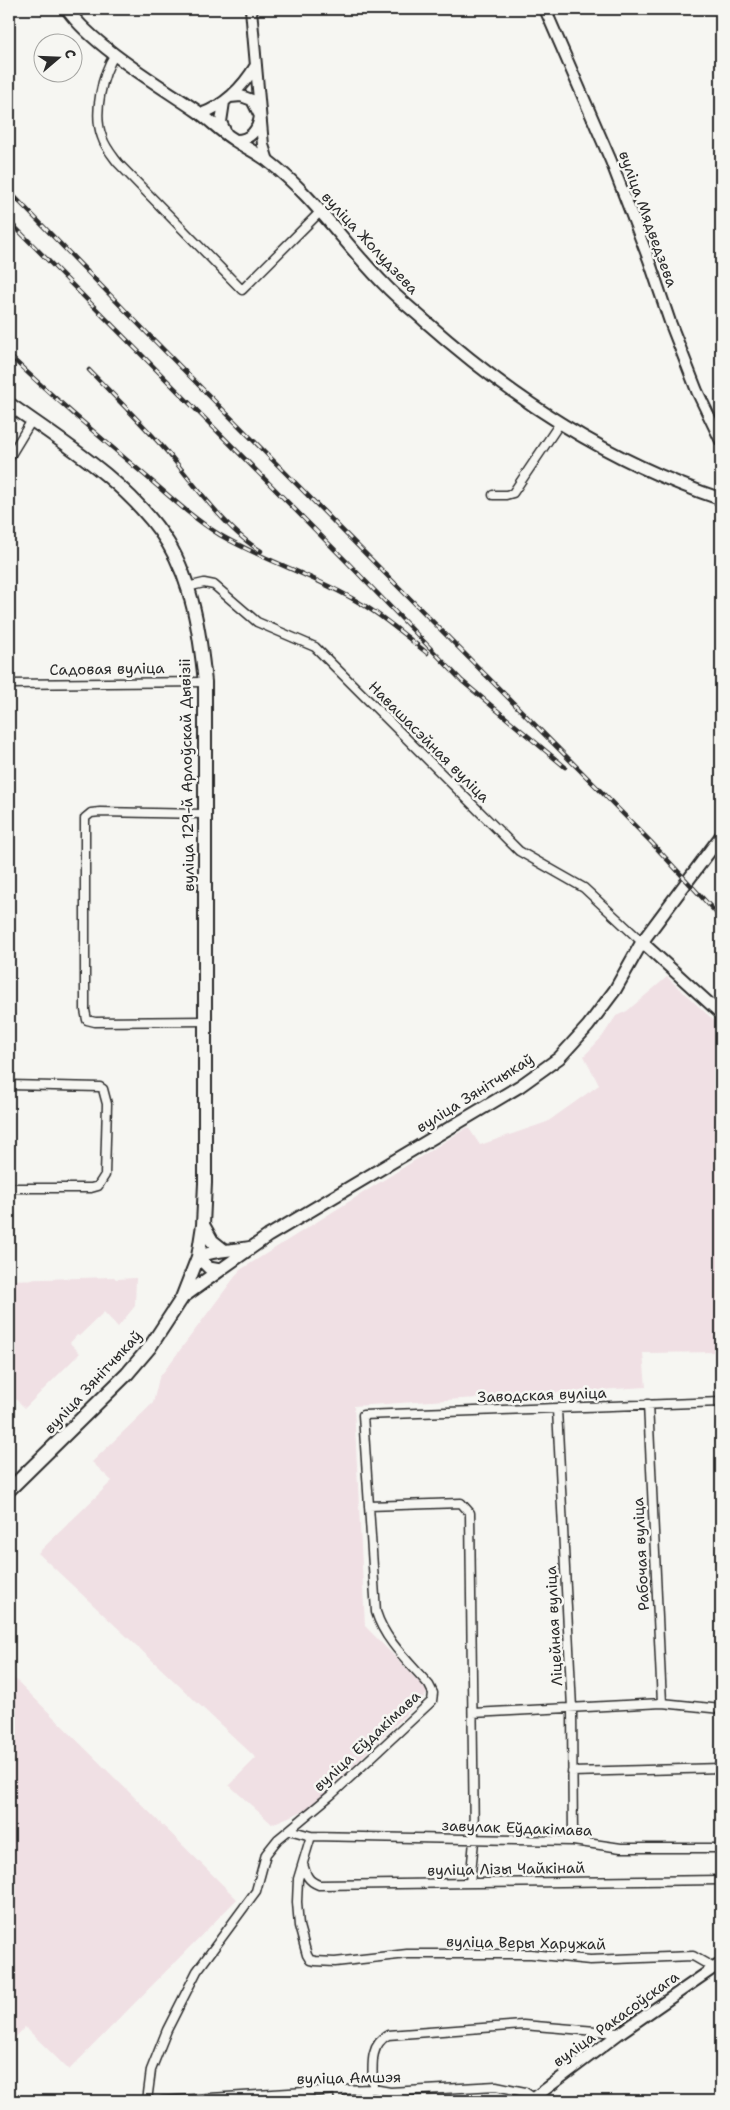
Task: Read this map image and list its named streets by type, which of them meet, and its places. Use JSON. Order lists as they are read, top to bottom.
{
  "streets": {
    "main road": ["вуліца Жолудзева", "вуліца 129-й Арлоўскай Дывізіі", "вуліца Зянітчыкаў"],
    "street": [
      "вуліца Мядведзева",
      "Садовая вуліца",
      "Навашасэйная вуліца",
      "Заводская вуліца",
      "Рабочая вуліца",
      "Ліцейная вуліца",
      "вуліца Еўдакімава",
      "завулак Еўдакімава",
      "вуліца Лізы Чайкінай",
      "вуліца Веры Харужай",
      "вуліца Ракасоўскага",
      "вуліца Амшэя"
    ]
  },
  "crossings": [
    ["Садовая вуліца", "вуліца 129-й Арлоўскай Дывізіі"],
    ["Навашасэйная вуліца", "вуліца 129-й Арлоўскай Дывізіі"],
    ["Навашасэйная вуліца", "вуліца Зянітчыкаў"],
    ["вуліца 129-й Арлоўскай Дывізіі", "вуліца Зянітчыкаў"],
    ["Заводская вуліца", "Рабочая вуліца"],
    ["Заводская вуліца", "Ліцейная вуліца"],
    ["Заводская вуліца", "вуліца Еўдакімава"],
    ["Ліцейная вуліца", "завулак Еўдакімава"],
    ["вуліца Лізы Чайкінай", "вуліца Веры Харужай"],
    ["вуліца Веры Харужай", "вуліца Ракасоўскага"],
    ["вуліца Ракасоўскага", "вуліца Амшэя"]
  ],
  "north": "right"
}
